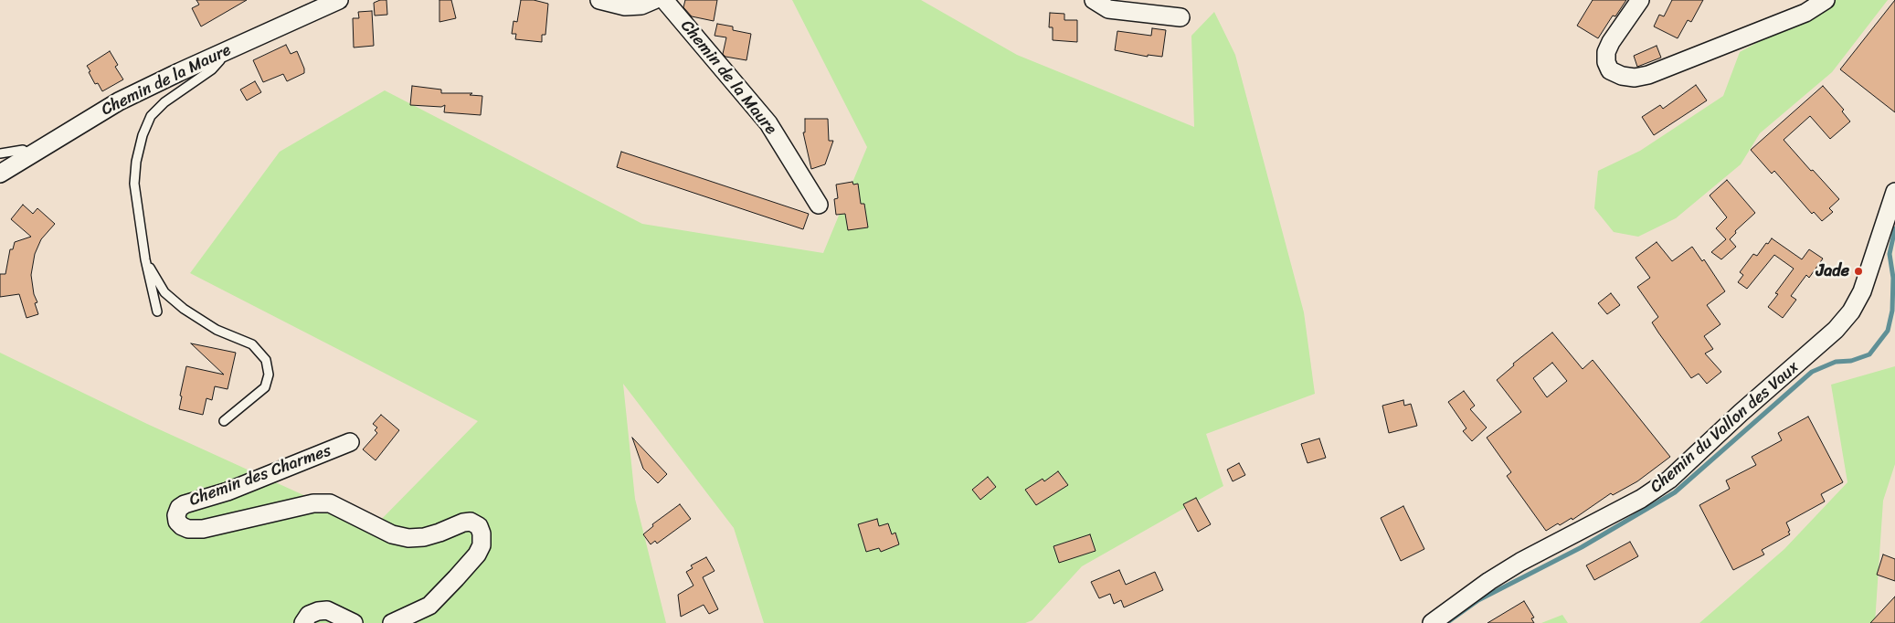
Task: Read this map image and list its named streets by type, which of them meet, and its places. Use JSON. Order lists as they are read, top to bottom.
{
  "streets": {
    "street": ["Chemin de la Maure", "Chemin du Vallon des Vaux", "Chemin des Charmes"]
  },
  "places": ["Jade"]
}
